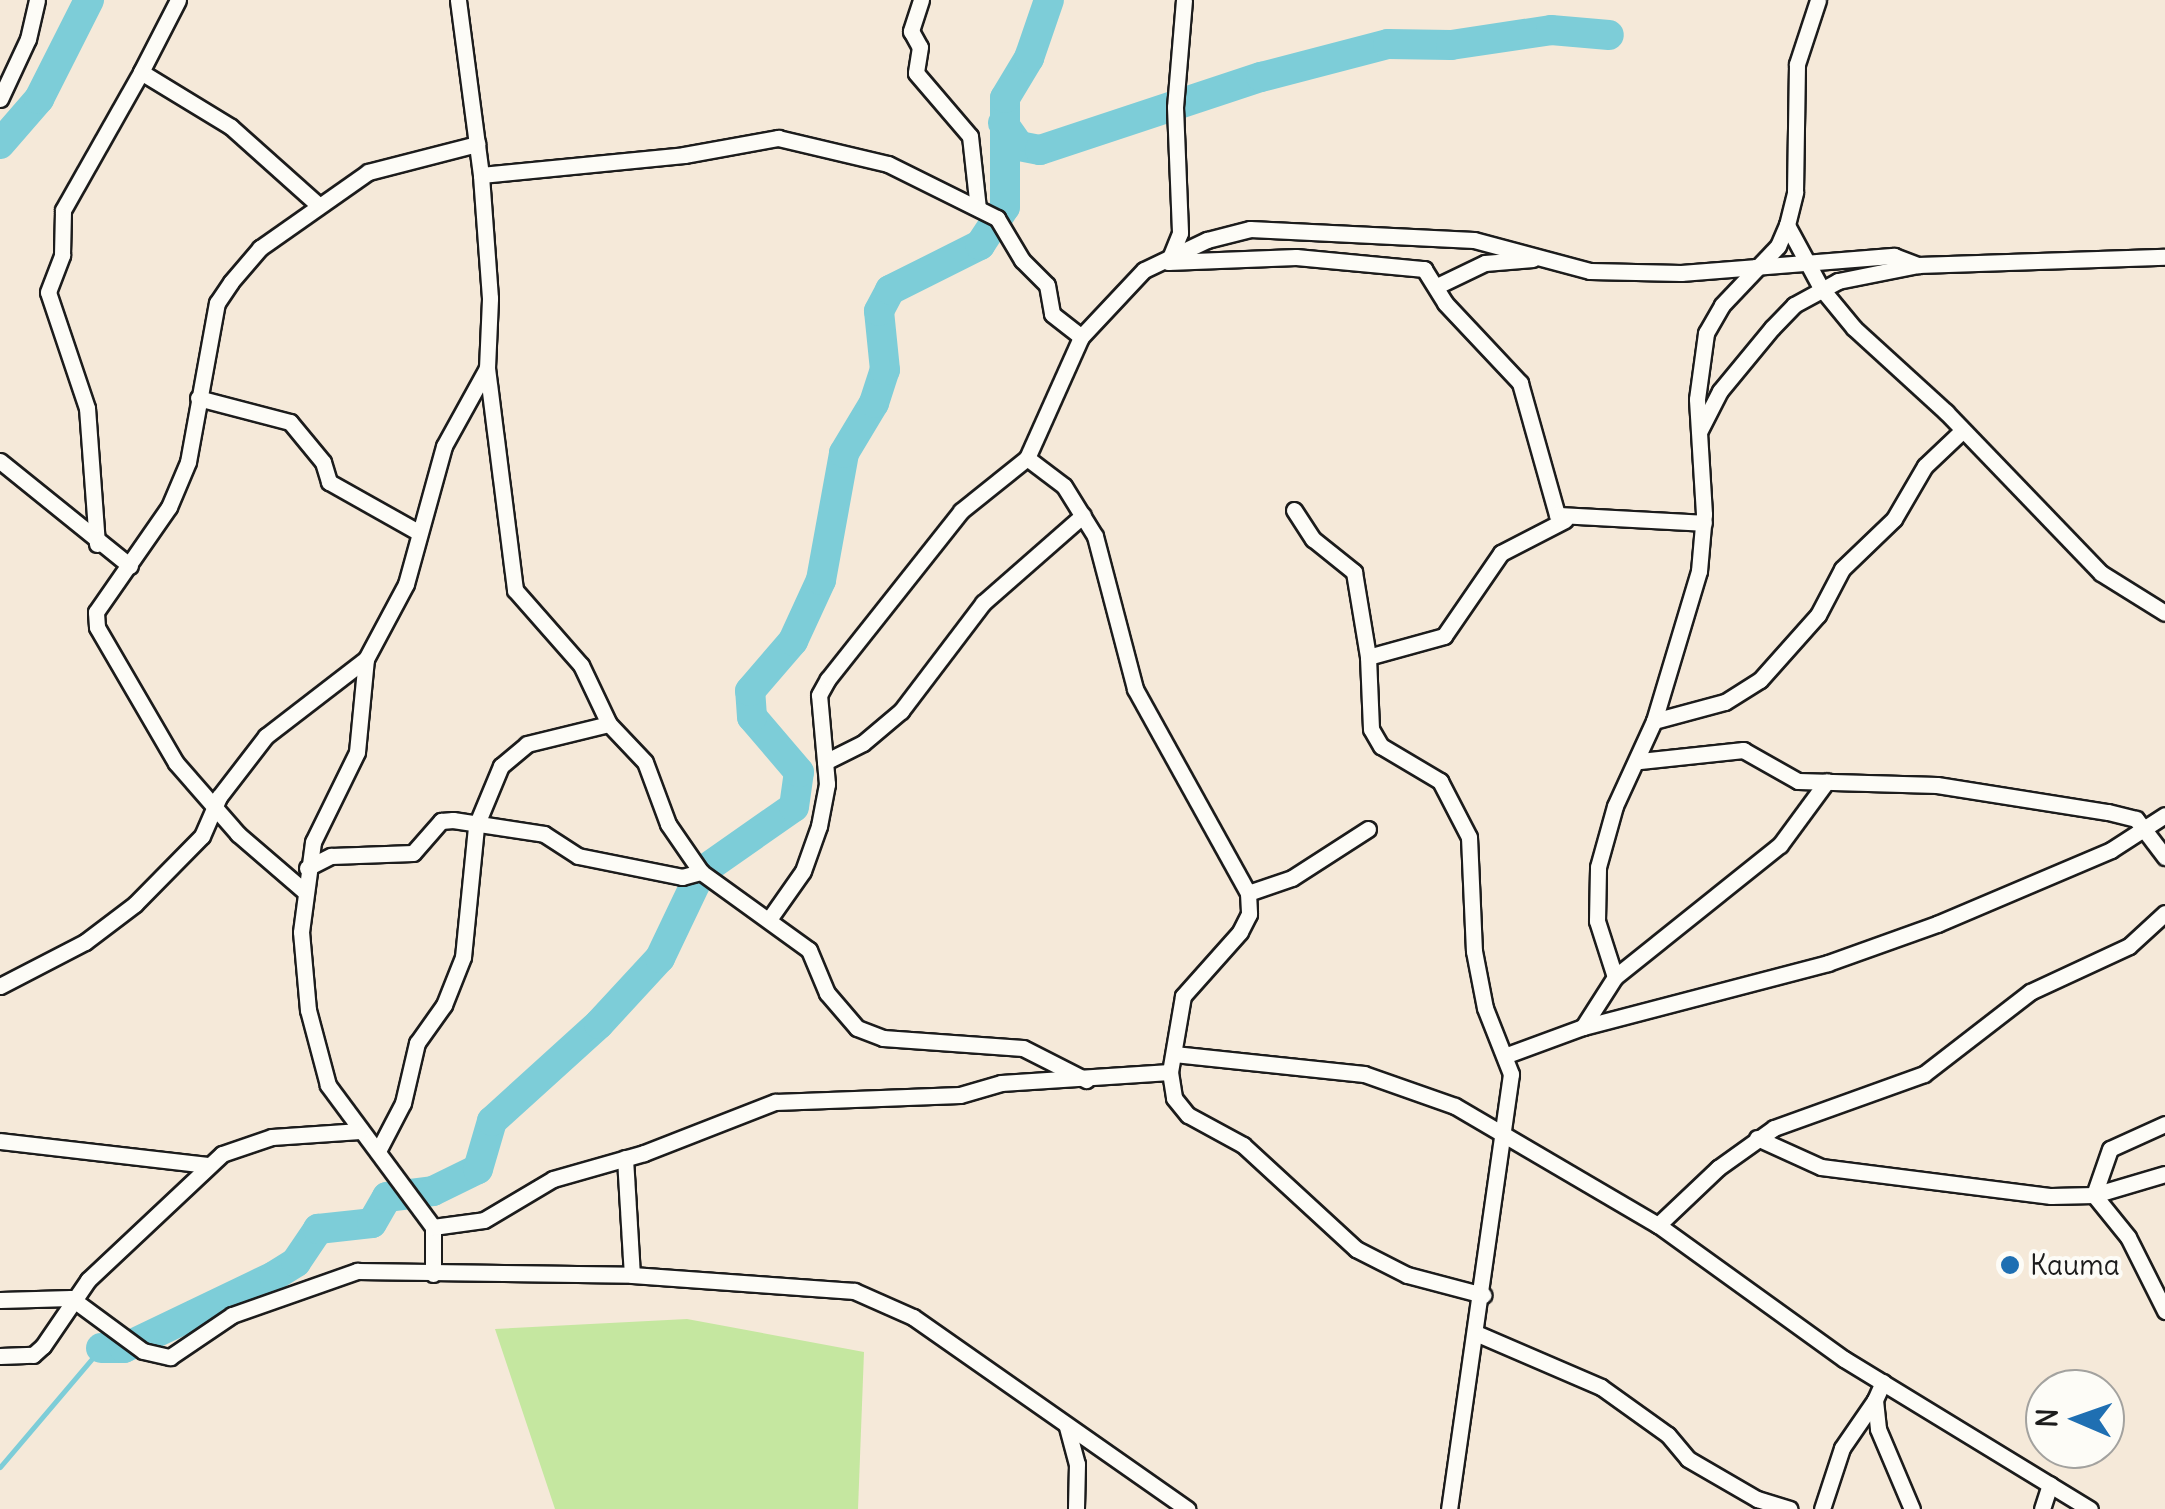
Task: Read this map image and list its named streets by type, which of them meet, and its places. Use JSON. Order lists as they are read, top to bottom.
{
  "places": ["Kauma"],
  "north": "left"
}
